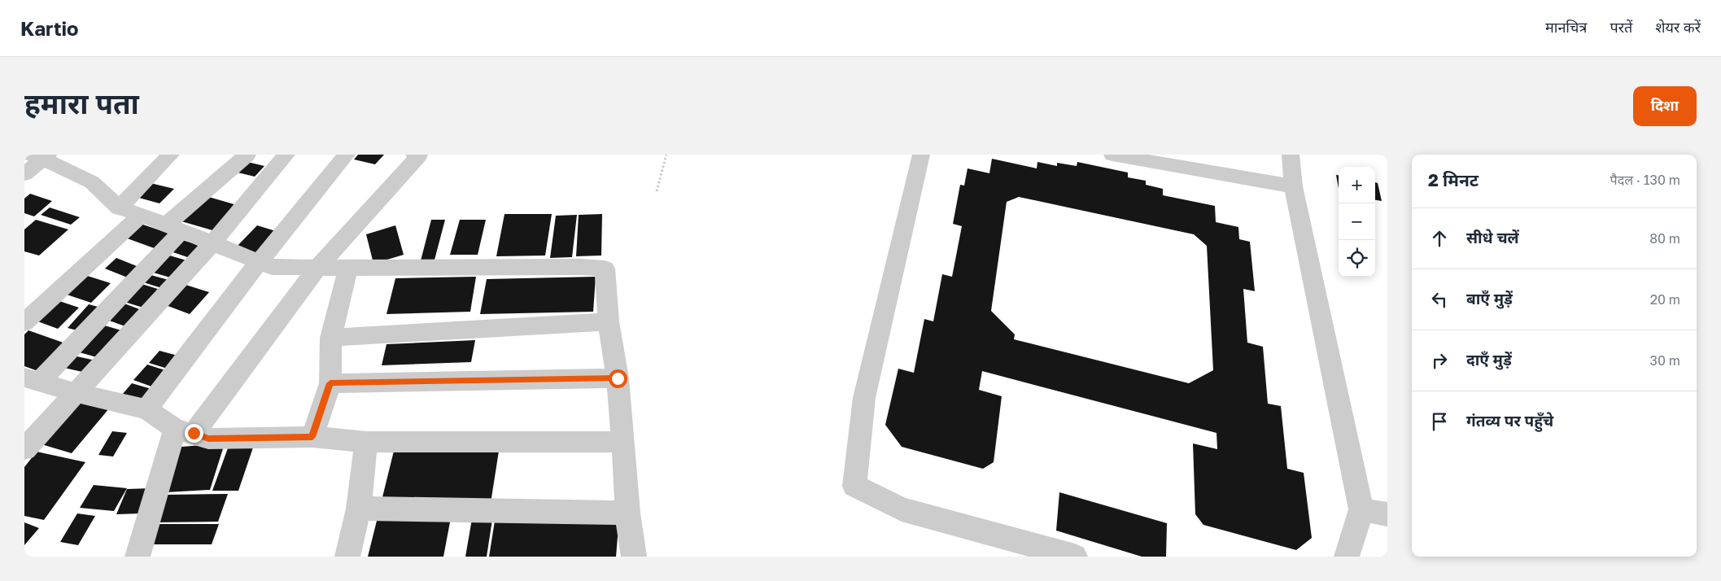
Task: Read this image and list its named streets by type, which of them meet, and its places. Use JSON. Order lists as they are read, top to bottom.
{
  "page": {
    "header": "Kartio",
    "nav": ["मानचित्र", "परतें", "शेयर करें"],
    "title": "हमारा पता",
    "buttons": "दिशा",
    "heading": ["2 मिनट", "पैदल · 130 m"],
    "map_buttons": ["+", "−"],
    "list": [
      ["सीधे चलें", "80 m"],
      ["बाएँ मुड़ें", "20 m"],
      ["दाएँ मुड़ें", "30 m"],
      "गंतव्य पर पहुँचे"
    ]
  }
}
